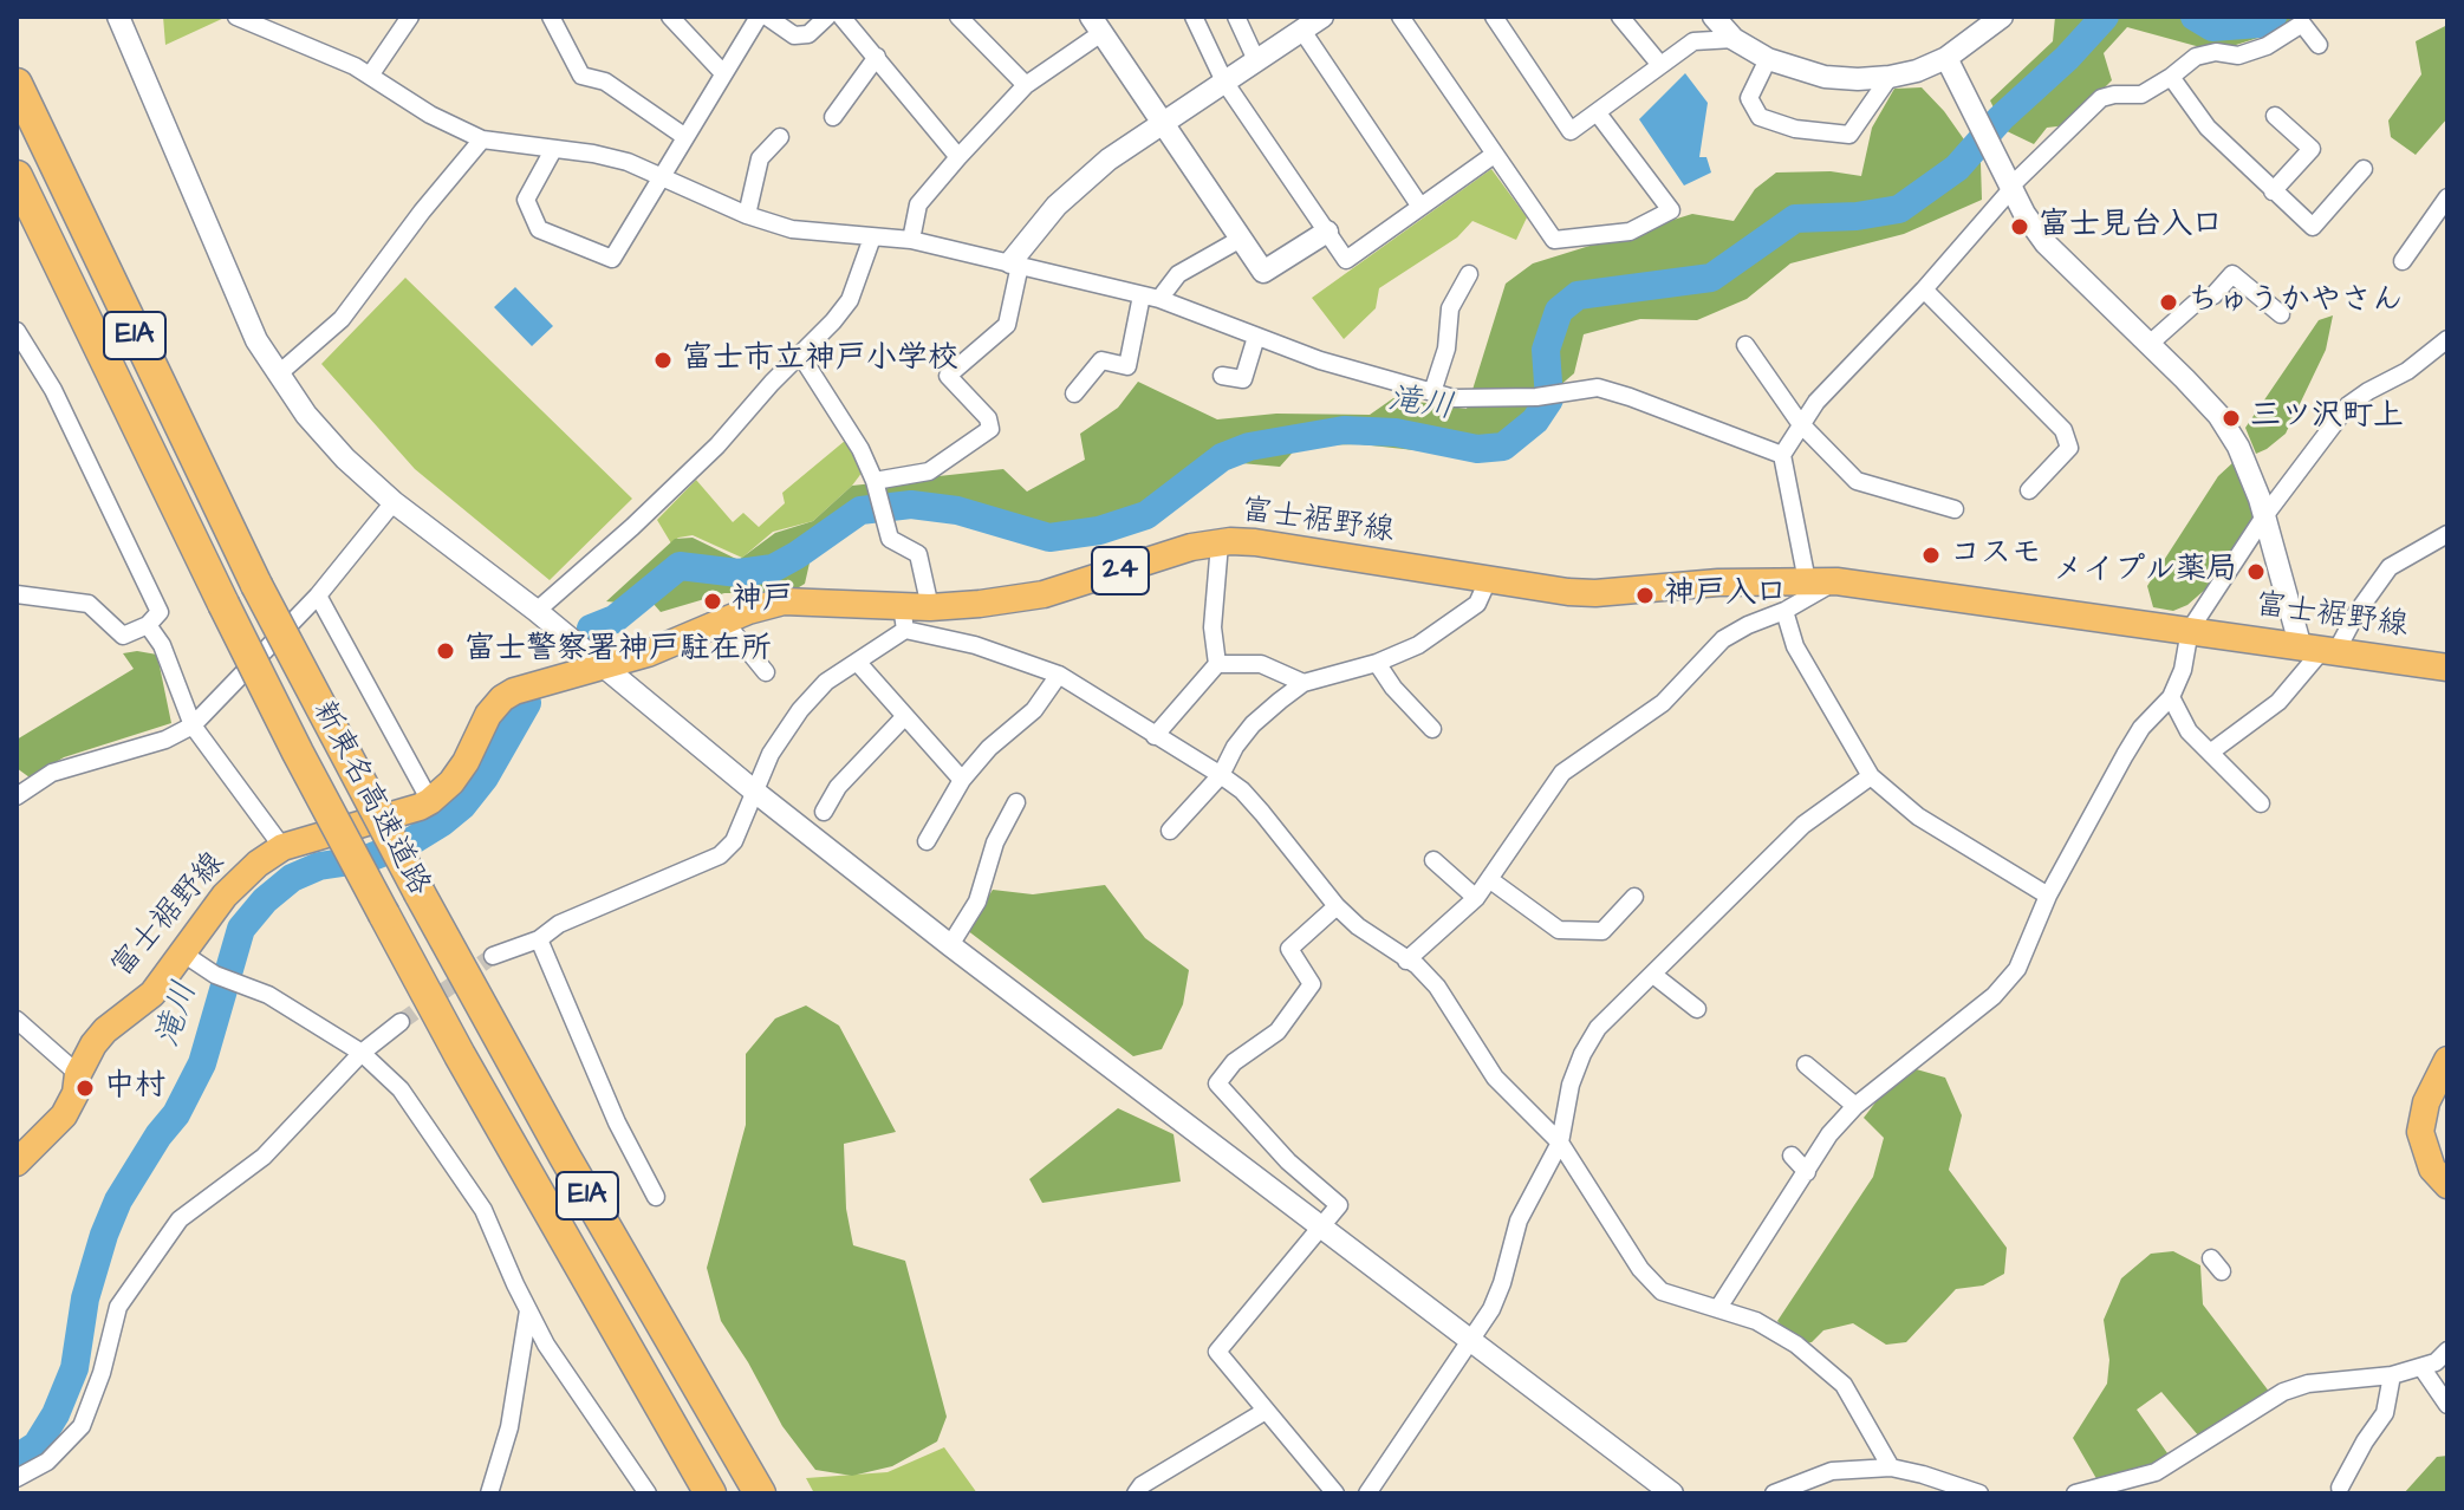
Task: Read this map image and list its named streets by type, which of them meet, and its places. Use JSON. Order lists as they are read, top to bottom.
{
  "streets": {
    "highway": ["E1A", "新東名高速道路"],
    "main road": ["富士裾野線", "24"]
  },
  "water": ["滝川"],
  "places": [
    "富士見台入口",
    "ちゅうかやさん",
    "富士市立神戸小学校",
    "三ツ沢町上",
    "コスモ",
    "メイプル薬局",
    "神戸入口",
    "神戸",
    "富士警察署神戸駐在所",
    "中村"
  ]
}
